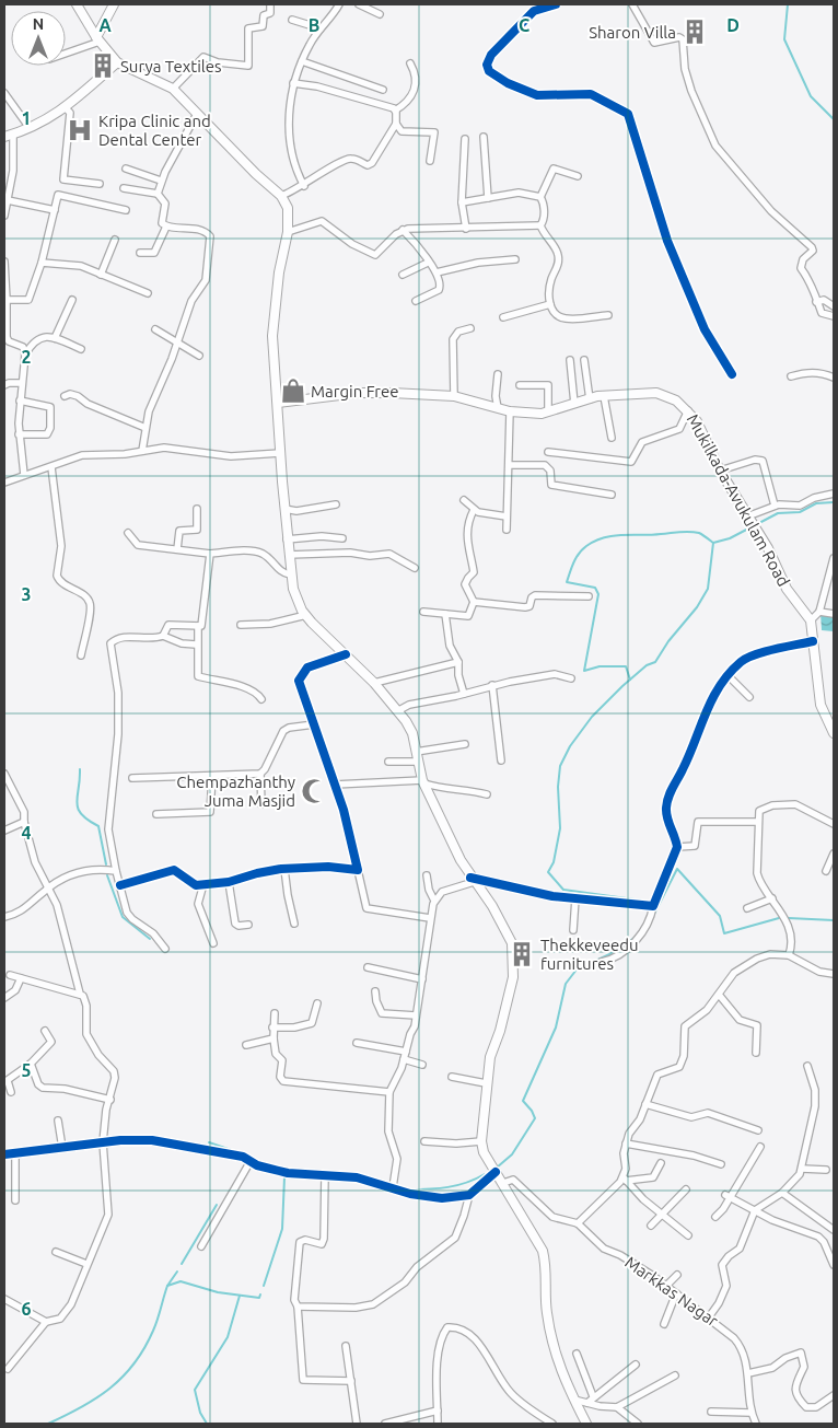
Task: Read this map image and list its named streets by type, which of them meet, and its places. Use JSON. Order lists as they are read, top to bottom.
{
  "streets": {
    "main road": ["Mukilkada-Avukulam Road"],
    "street": ["Markkas Nagar"]
  },
  "places": {
    "building": ["Sharon Villa", "Surya Textiles", "Thekkeveedu furnitures"],
    "hospital": ["Kripa Clinic and Dental Center"],
    "shop": ["Margin Free"],
    "mosque": ["Chempazhanthy Juma Masjid"]
  },
  "north": "top",
  "grid": {
    "columns": [
      "A",
      "B",
      "C",
      "D"
    ],
    "rows": [
      "1",
      "2",
      "3",
      "4",
      "5",
      "6"
    ]
  }
}
